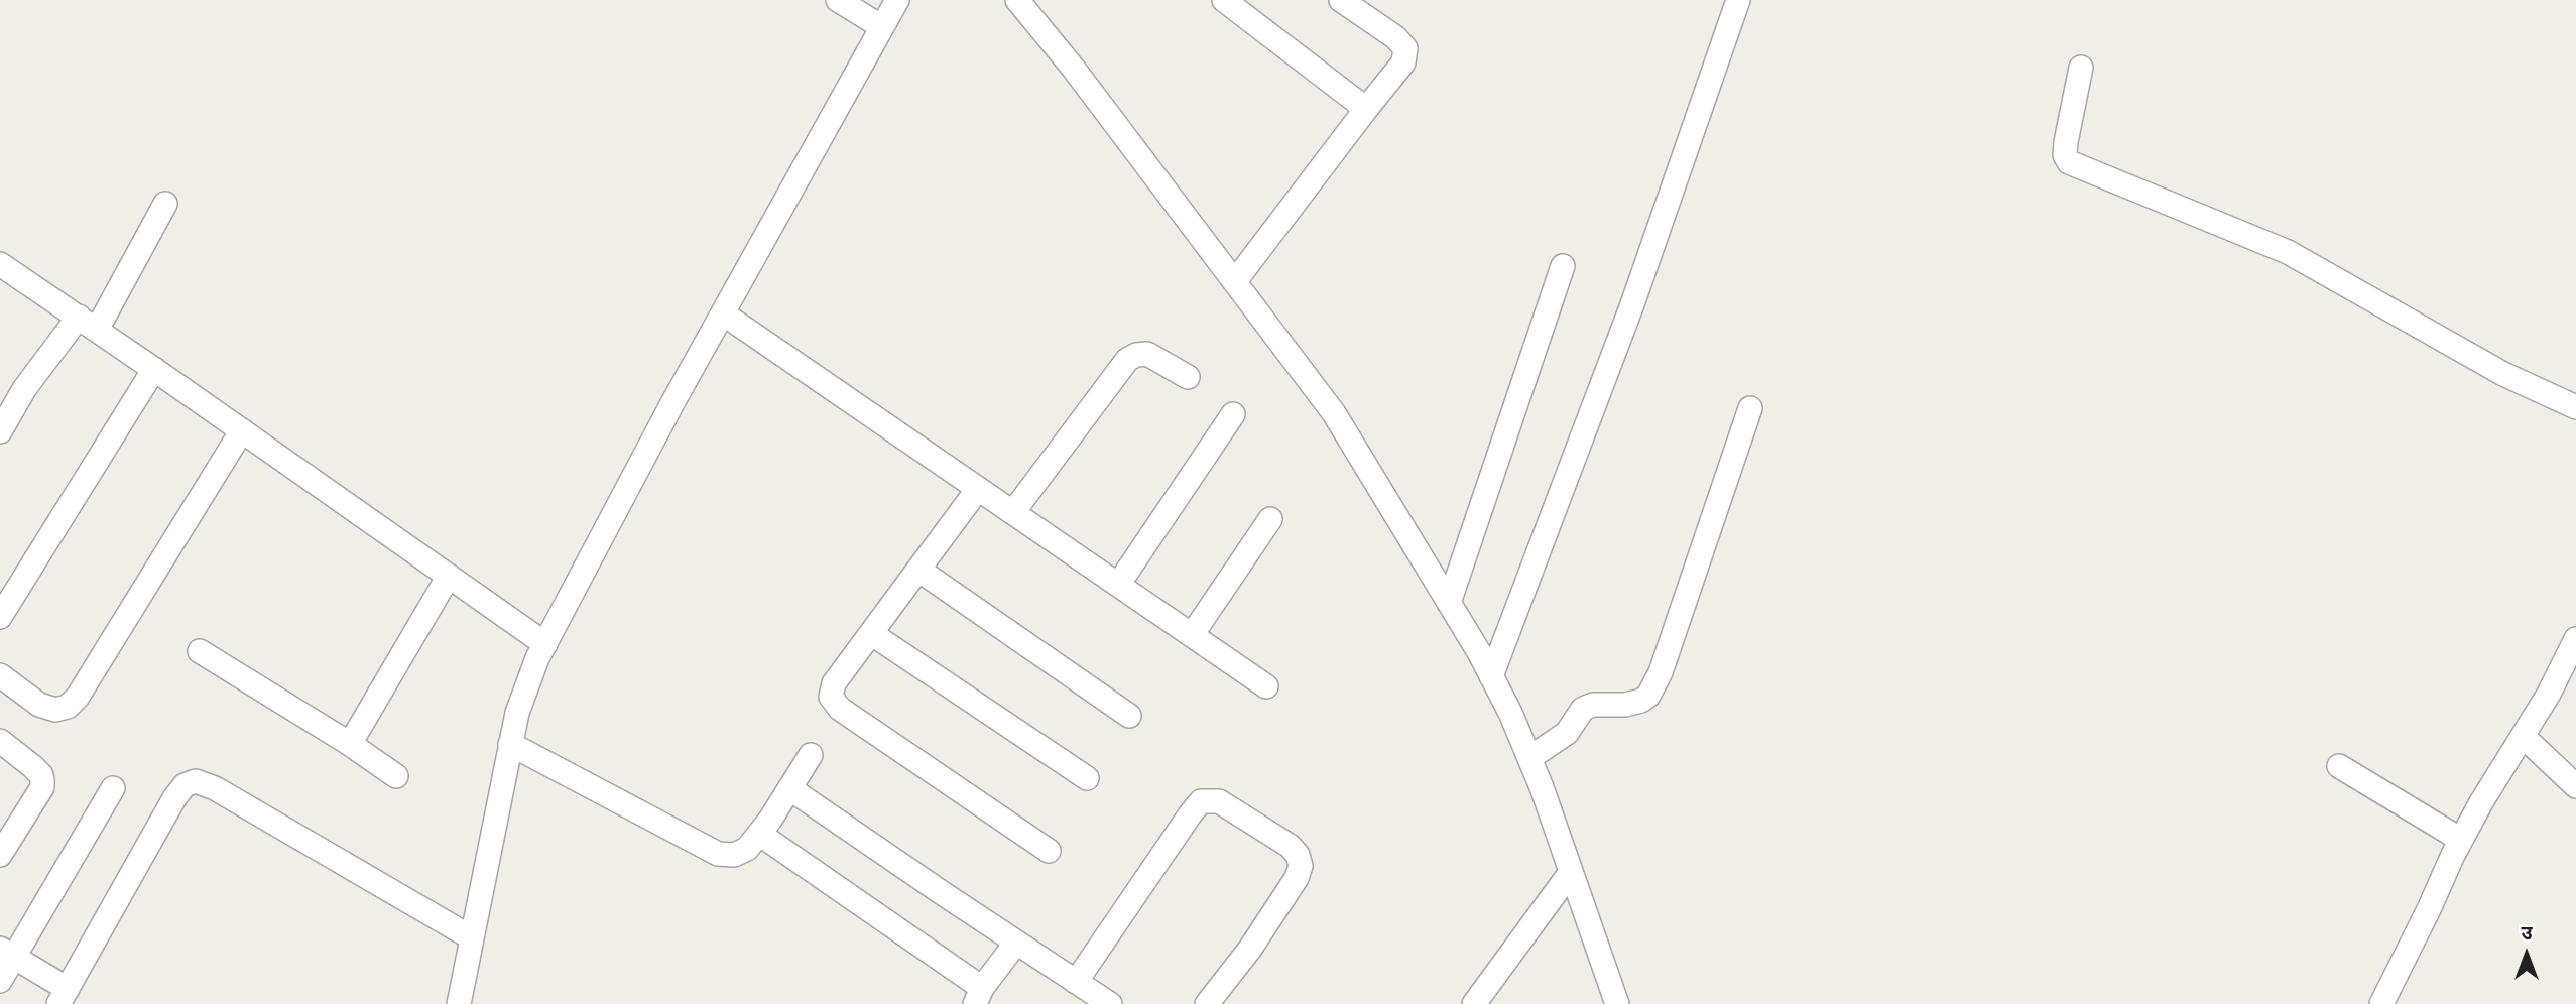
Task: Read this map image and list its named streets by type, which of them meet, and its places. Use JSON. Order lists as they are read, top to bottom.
{
  "north": "top"
}
